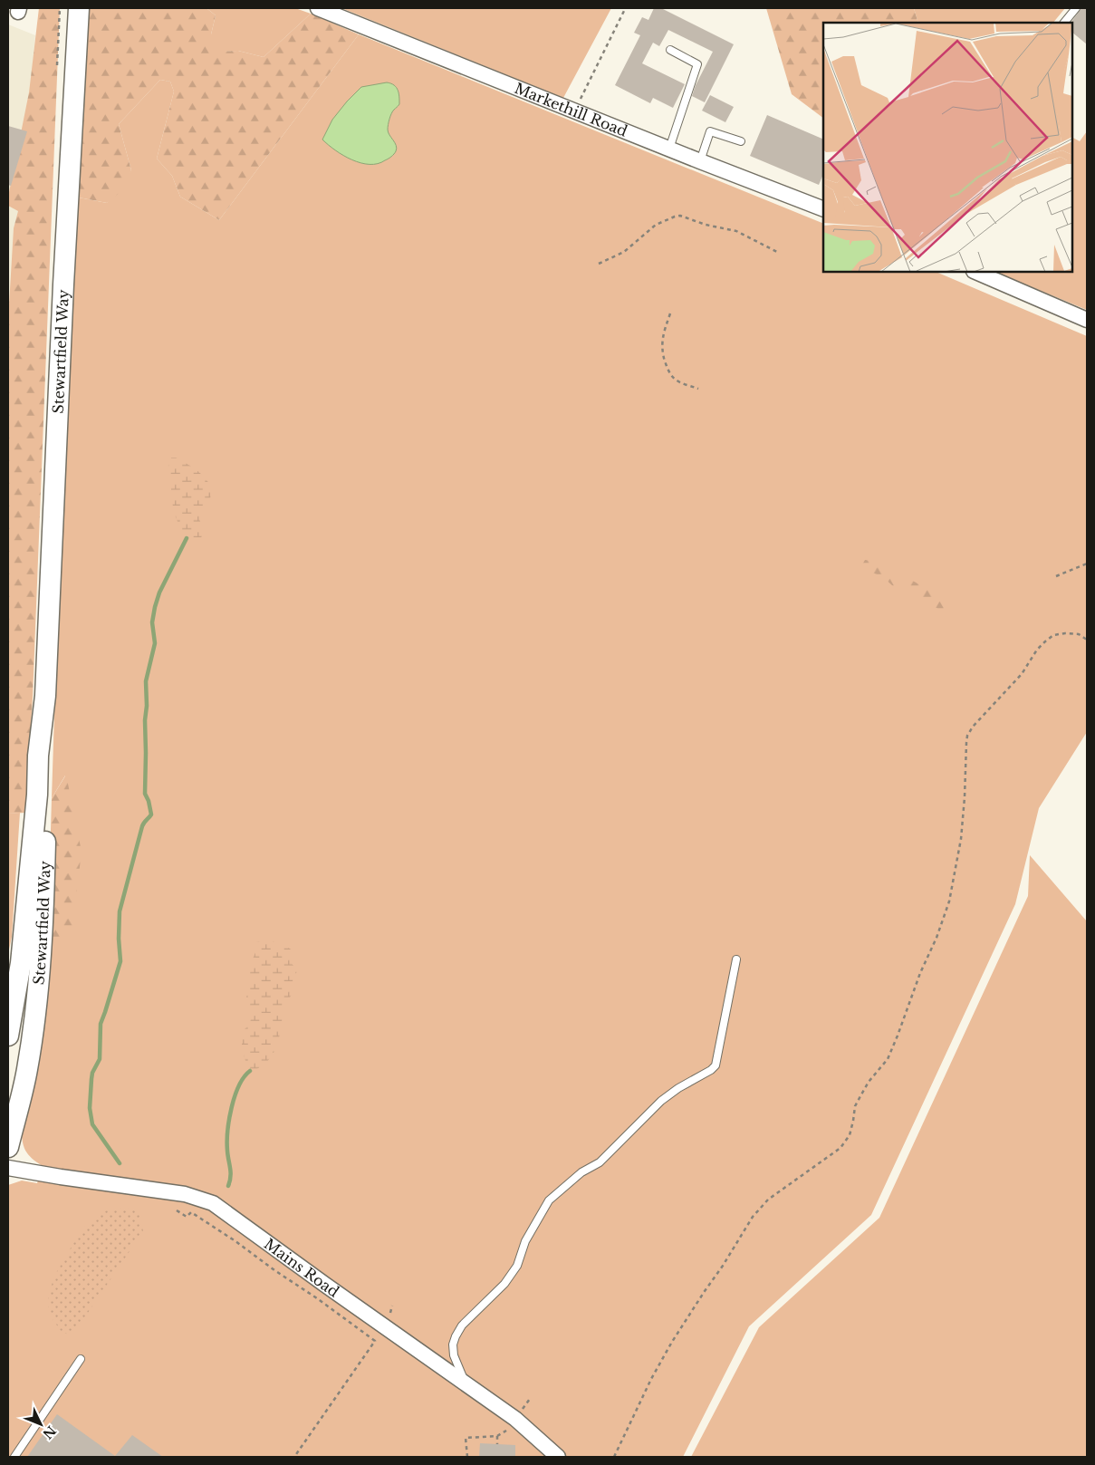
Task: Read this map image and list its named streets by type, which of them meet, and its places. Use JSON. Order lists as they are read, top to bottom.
{
  "streets": {
    "street": ["Markethill Road", "Stewartfield Way", "Mains Road"]
  },
  "north": "bottom right"
}
